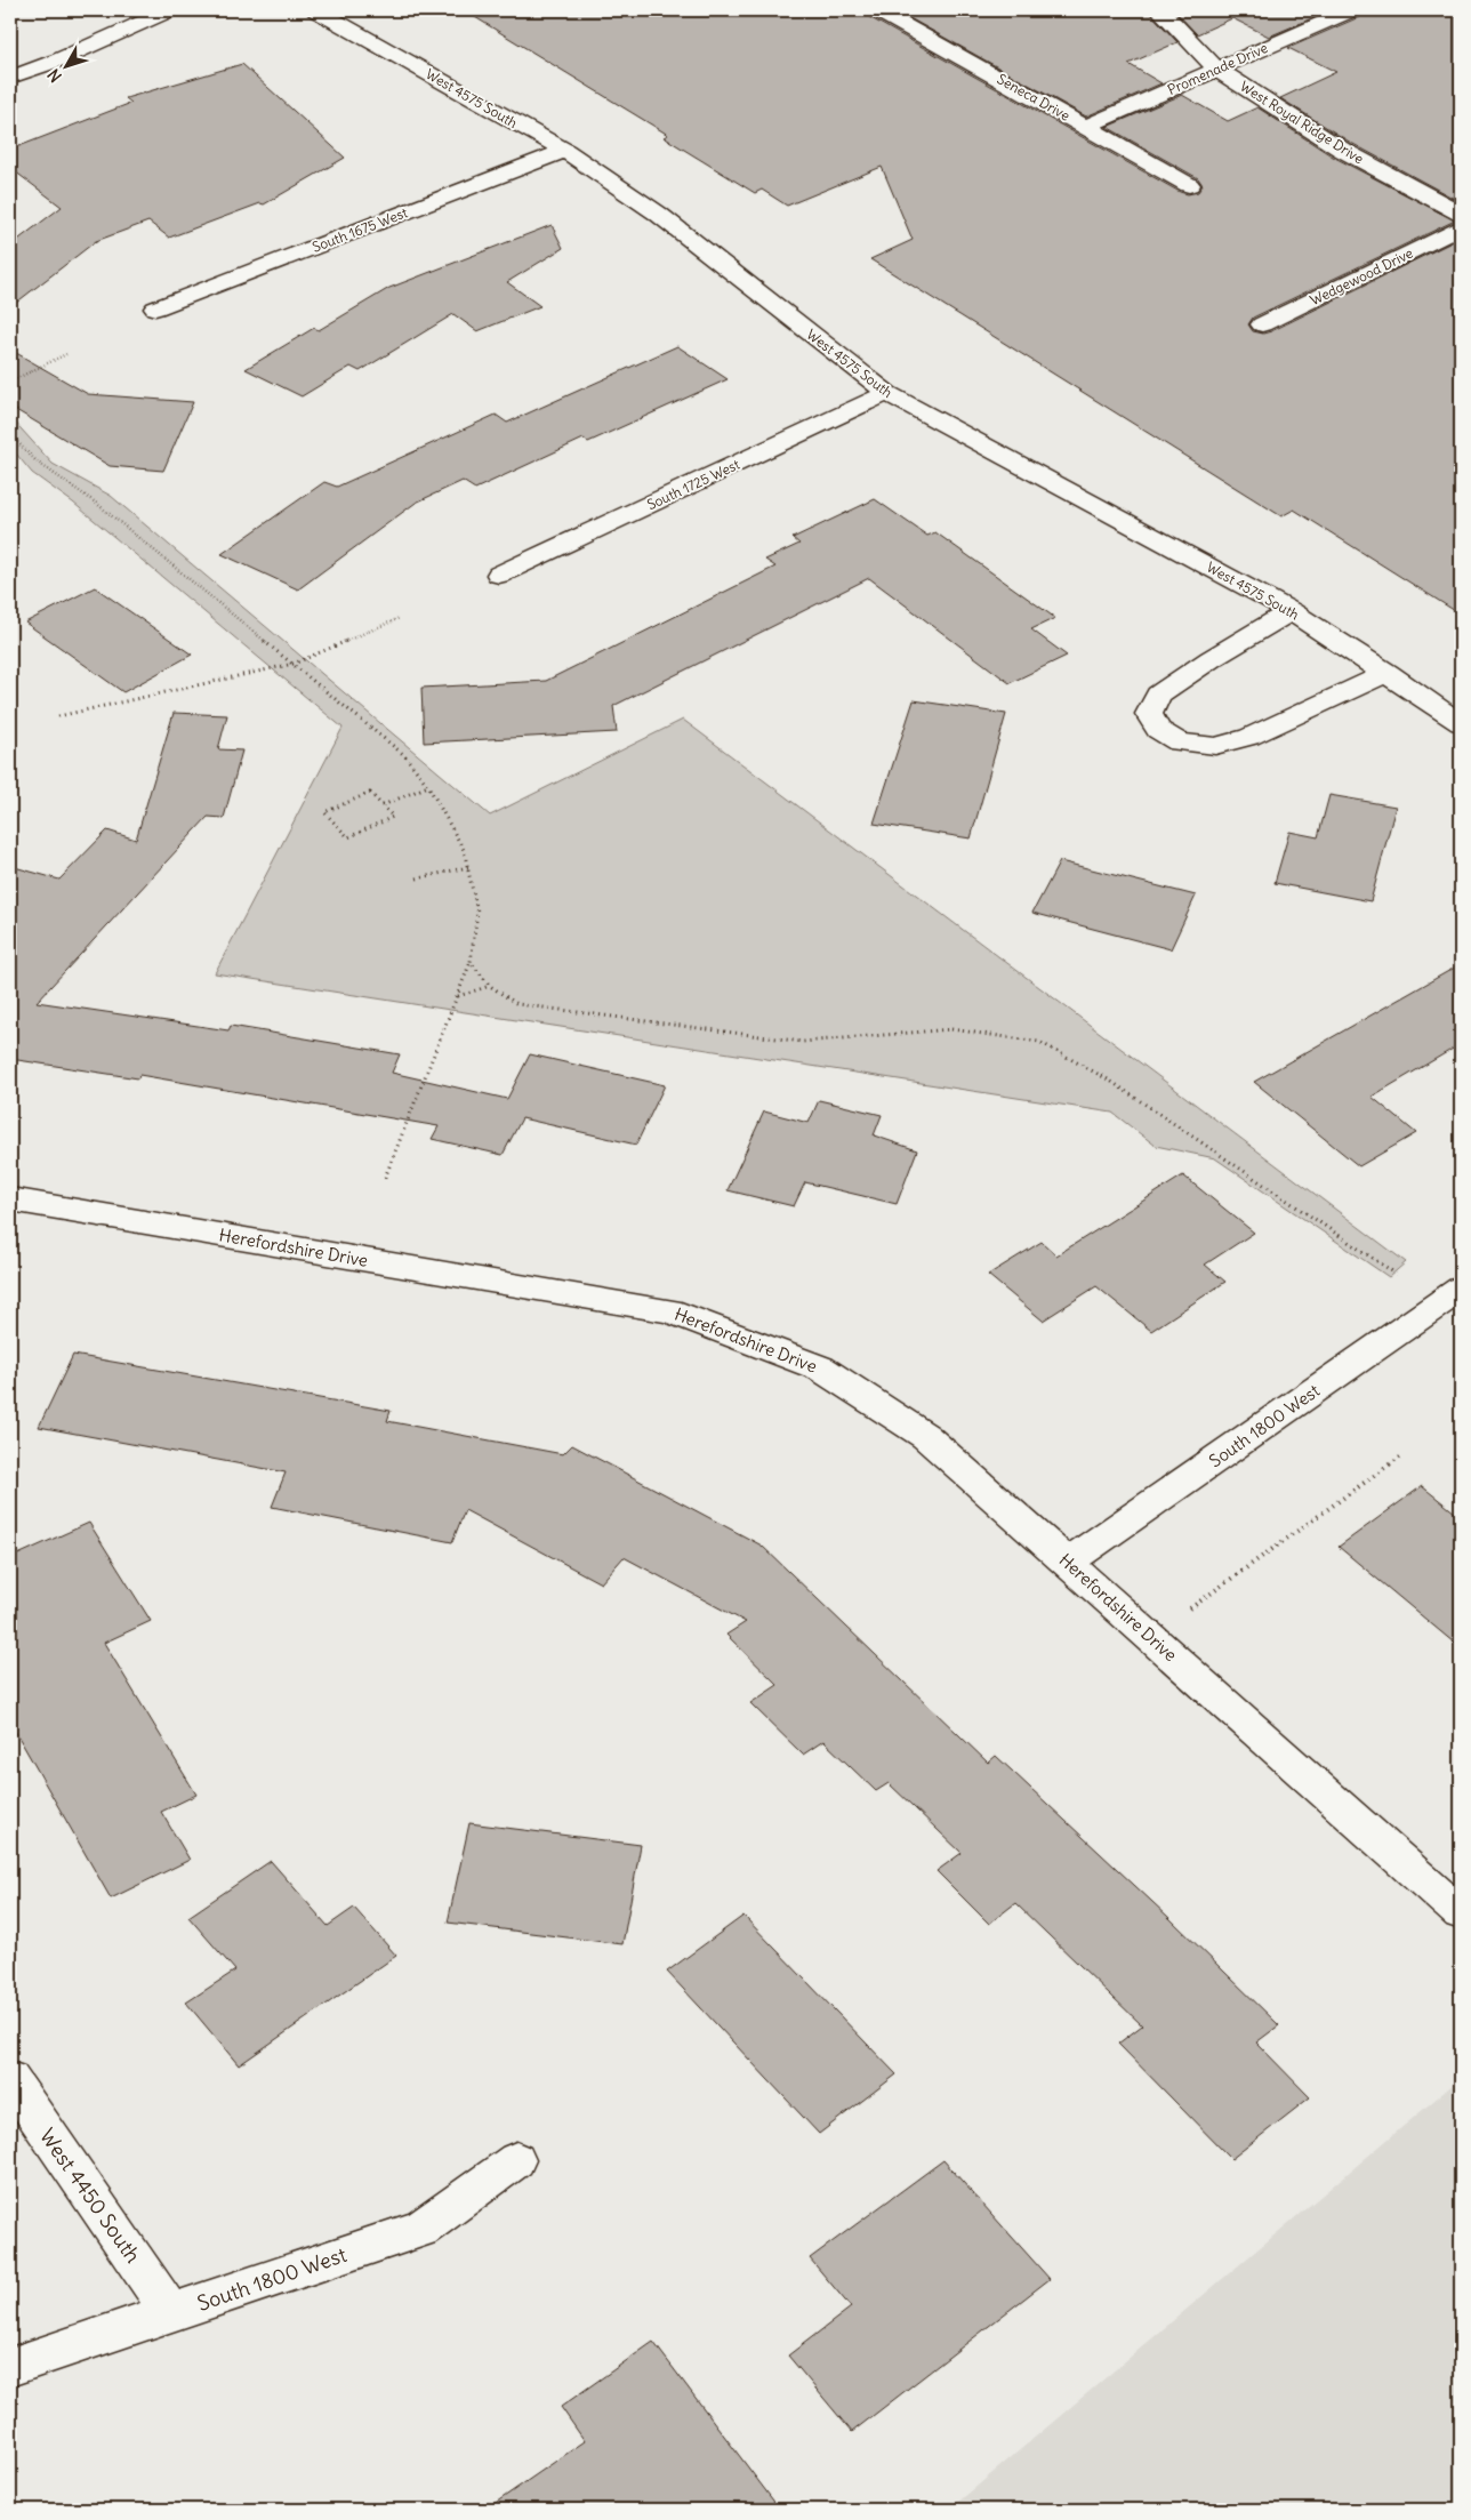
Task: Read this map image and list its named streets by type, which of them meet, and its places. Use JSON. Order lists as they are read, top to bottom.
{
  "streets": {
    "street": [
      "Promenade Drive",
      "Seneca Drive",
      "West 4575 South",
      "West Royal Ridge Drive",
      "South 1675 West",
      "Wedgewood Drive",
      "South 1725 West",
      "Herefordshire Drive",
      "South 1800 West",
      "West 4450 South"
    ]
  },
  "crossings": [
    ["Promenade Drive", "Seneca Drive"],
    ["Promenade Drive", "West Royal Ridge Drive"],
    ["West 4575 South", "South 1675 West"],
    ["West 4575 South", "South 1725 West"],
    ["Herefordshire Drive", "South 1800 West"],
    ["South 1800 West", "West 4450 South"]
  ],
  "north": "bottom left"
}
